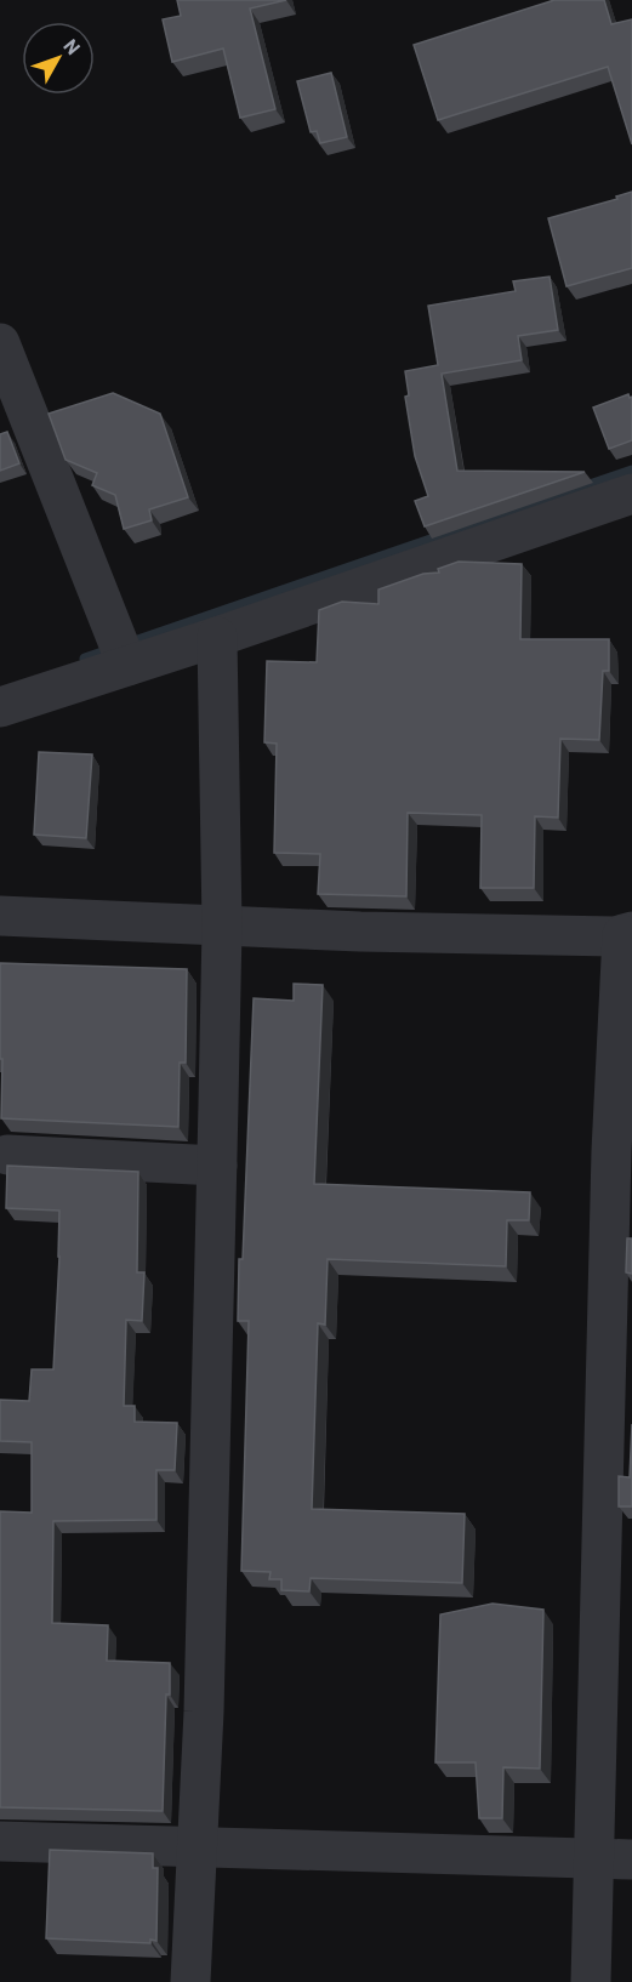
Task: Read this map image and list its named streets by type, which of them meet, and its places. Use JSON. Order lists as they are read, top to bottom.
{
  "north": "top right"
}
